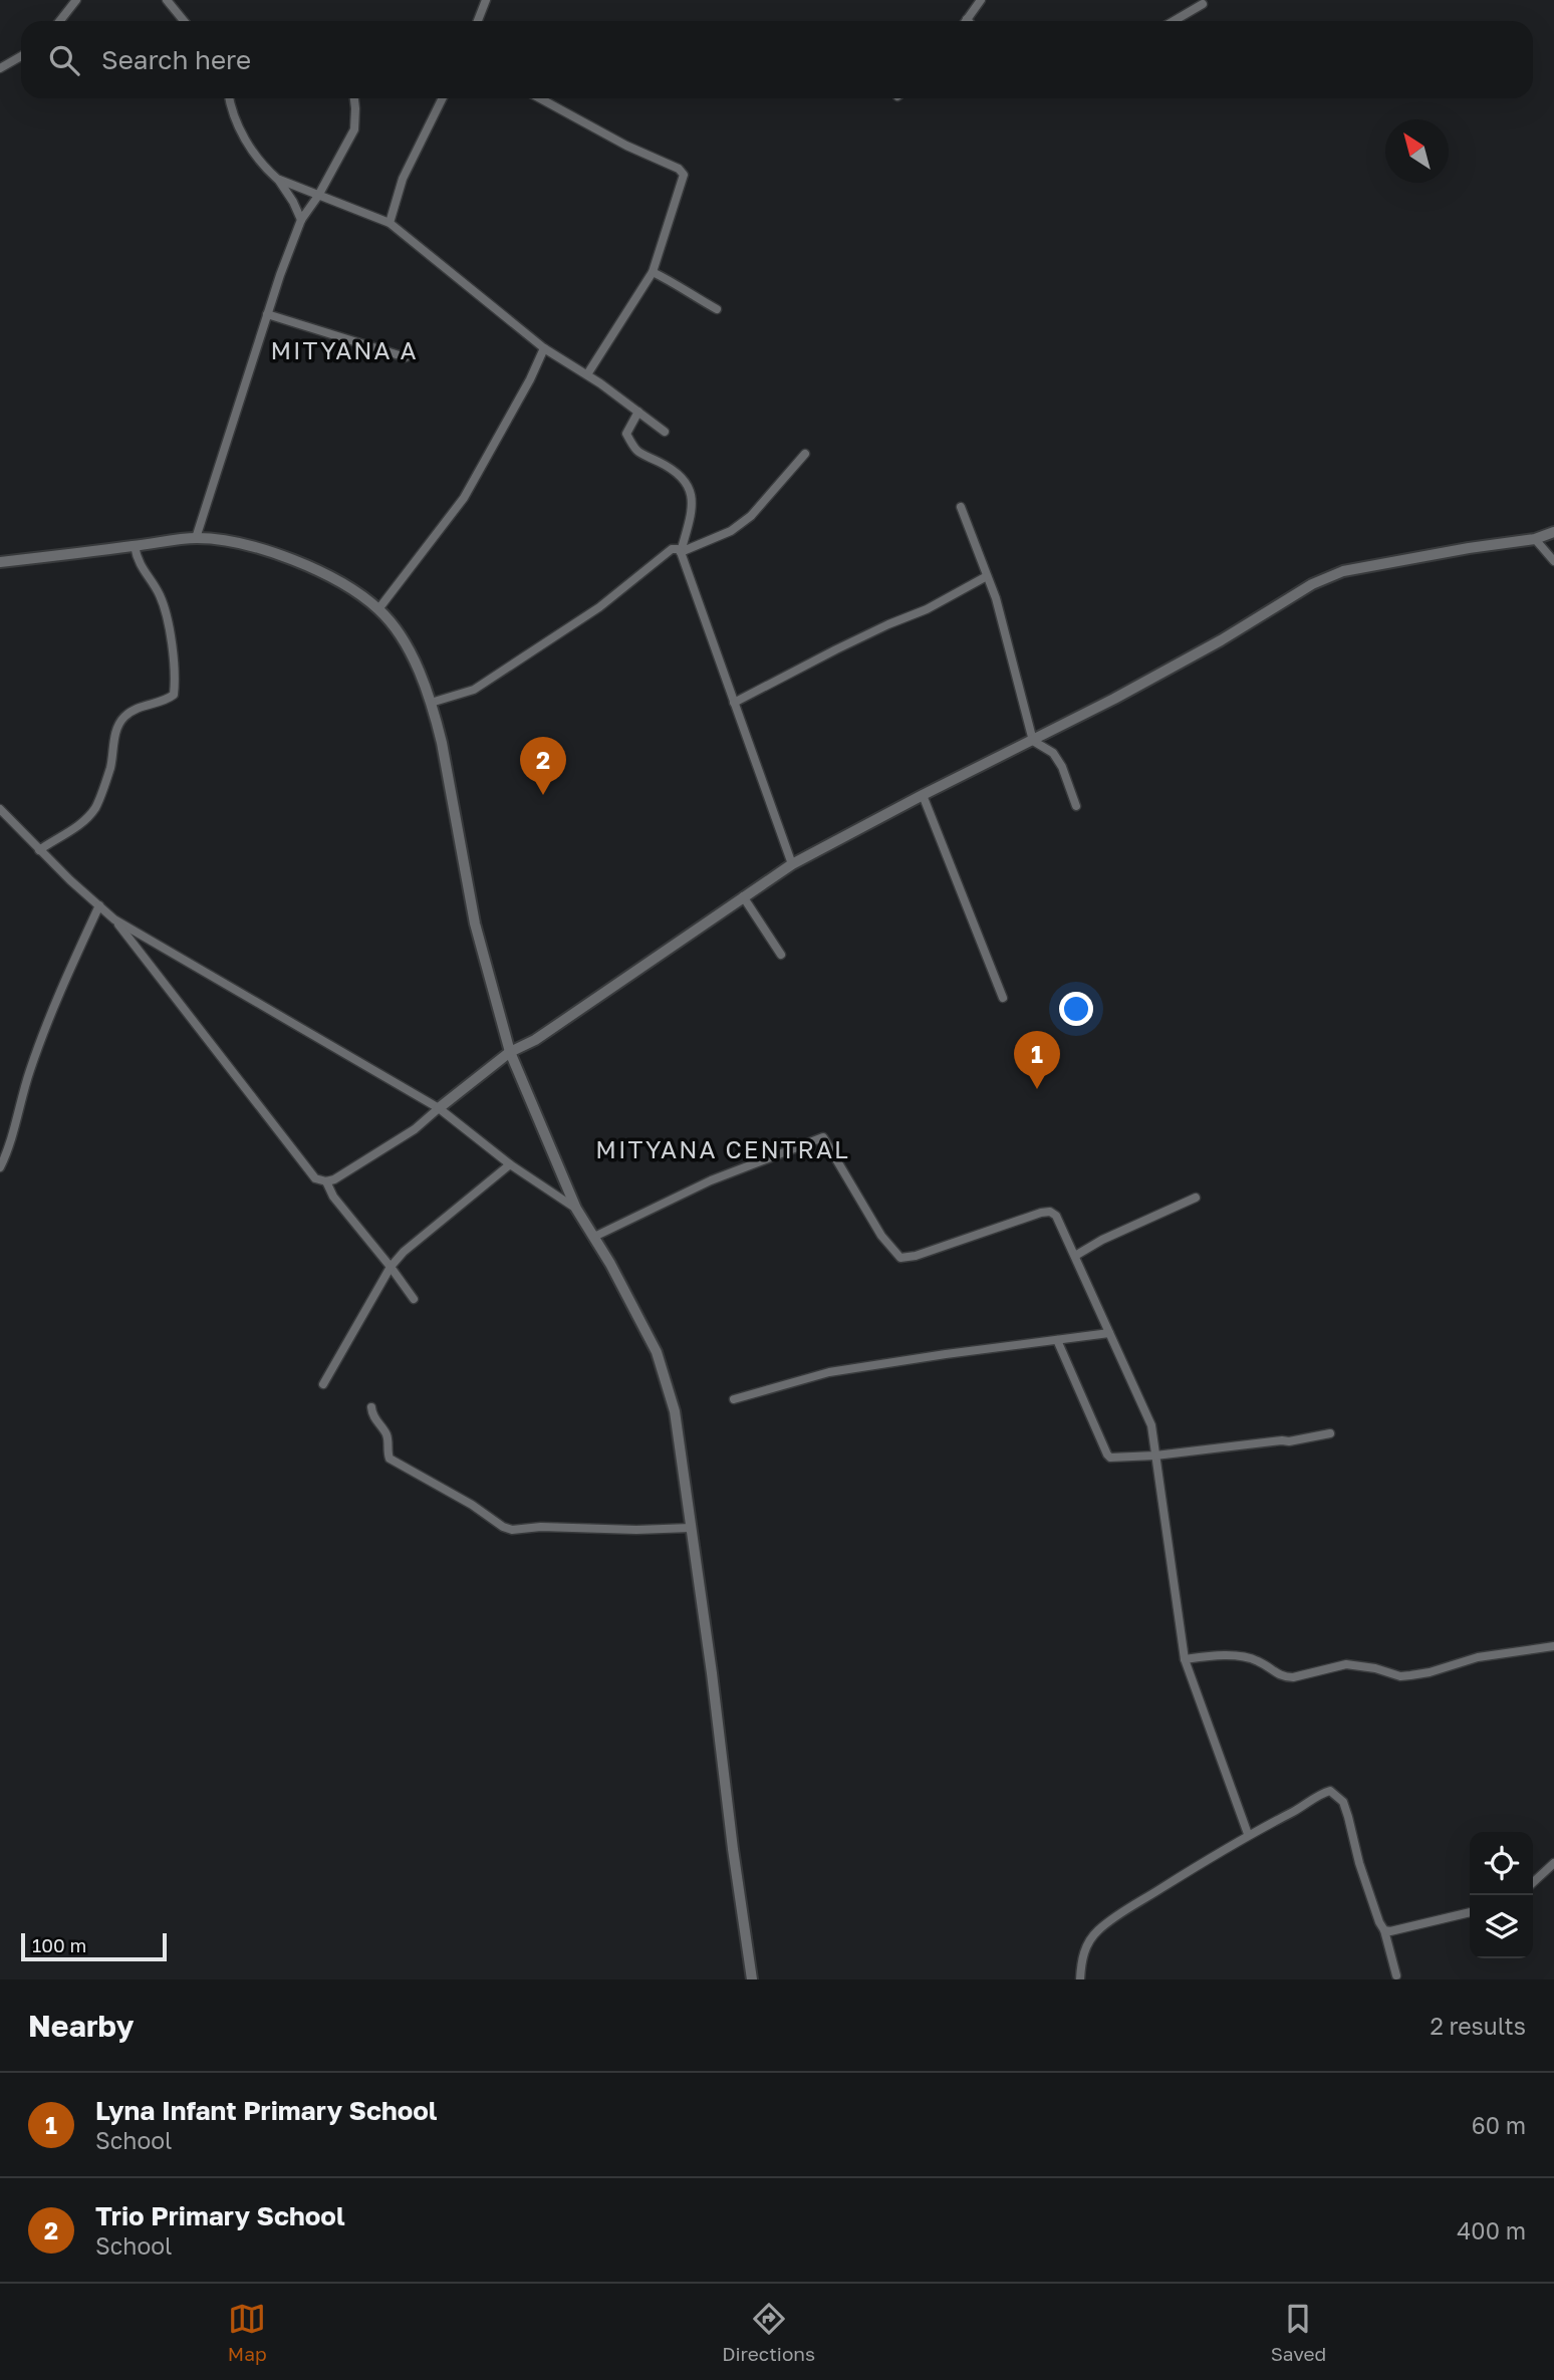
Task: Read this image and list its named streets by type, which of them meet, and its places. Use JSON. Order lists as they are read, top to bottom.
{
  "districts": ["MITYANA A", "MITYANA CENTRAL"],
  "scale_bar": "100 m",
  "north": "top left",
  "page": {
    "search": "Search here",
    "pins": ["2", "1"],
    "scale": "100 m",
    "heading": ["Nearby", "2 results"],
    "list": [
      {
        "mark": "1",
        "name": "Lyna Infant Primary School",
        "note": "School",
        "value": "60 m"
      },
      {
        "mark": "2",
        "name": "Trio Primary School",
        "note": "School",
        "value": "400 m"
      }
    ],
    "nav": ["Map", "Directions", "Saved"]
  }
}
